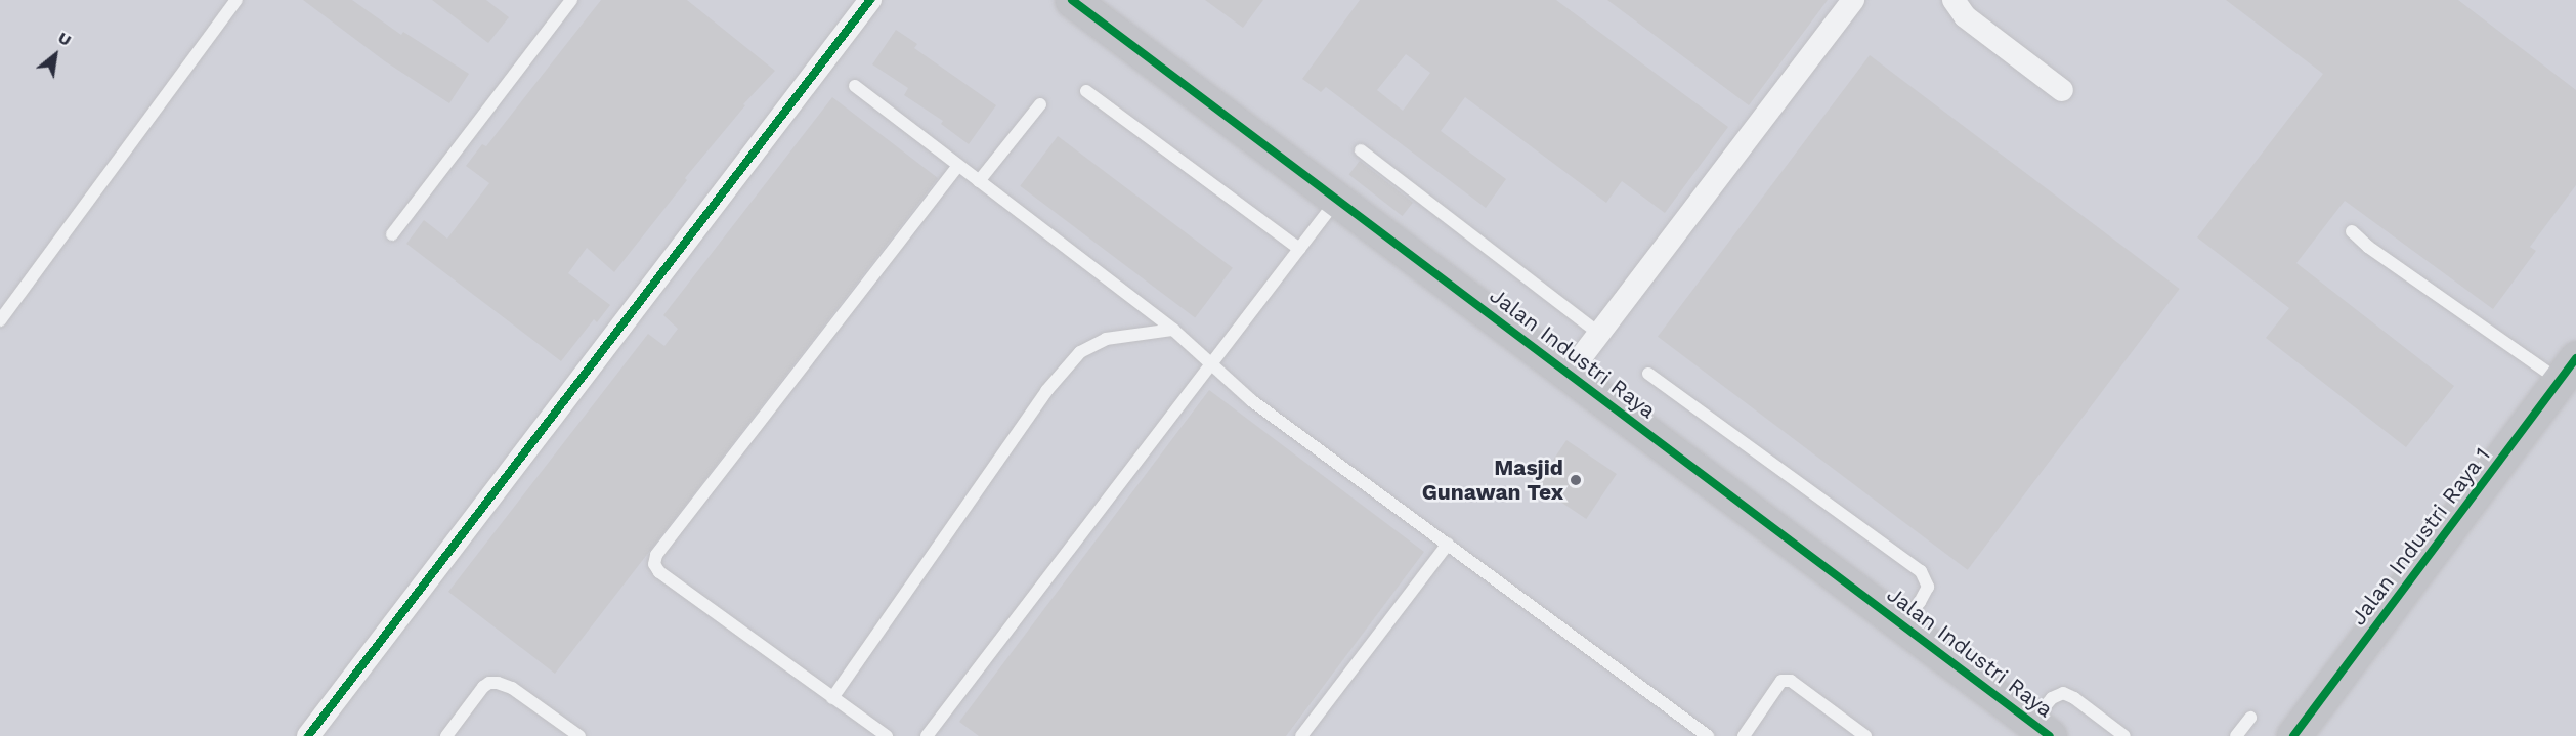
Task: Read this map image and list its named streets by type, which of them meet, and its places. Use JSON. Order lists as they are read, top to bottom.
{
  "streets": {
    "street": ["Jalan Industri Raya", "Jalan Industri Raya 1"]
  },
  "places": ["Masjid Gunawan Tex"],
  "north": "top right"
}
